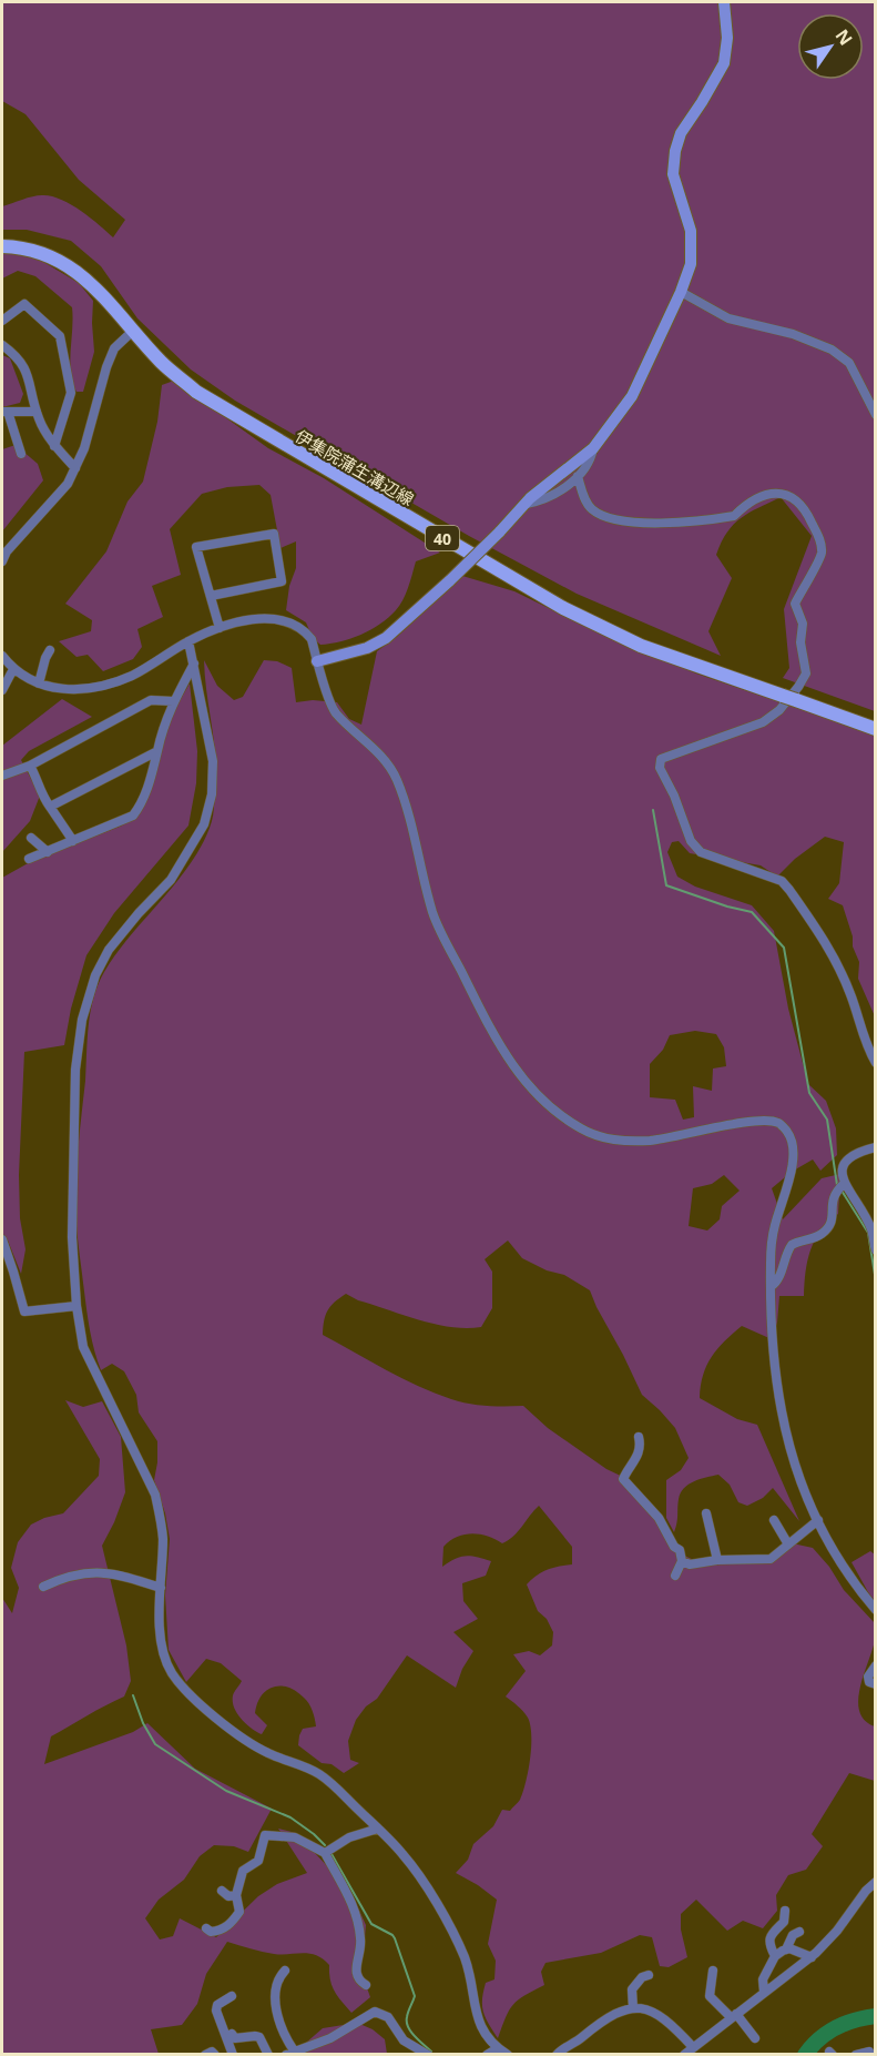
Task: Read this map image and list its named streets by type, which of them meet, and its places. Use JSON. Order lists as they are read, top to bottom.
{
  "streets": {
    "main road": ["伊集院蒲生溝辺線", "40"]
  },
  "north": "top right"
}
